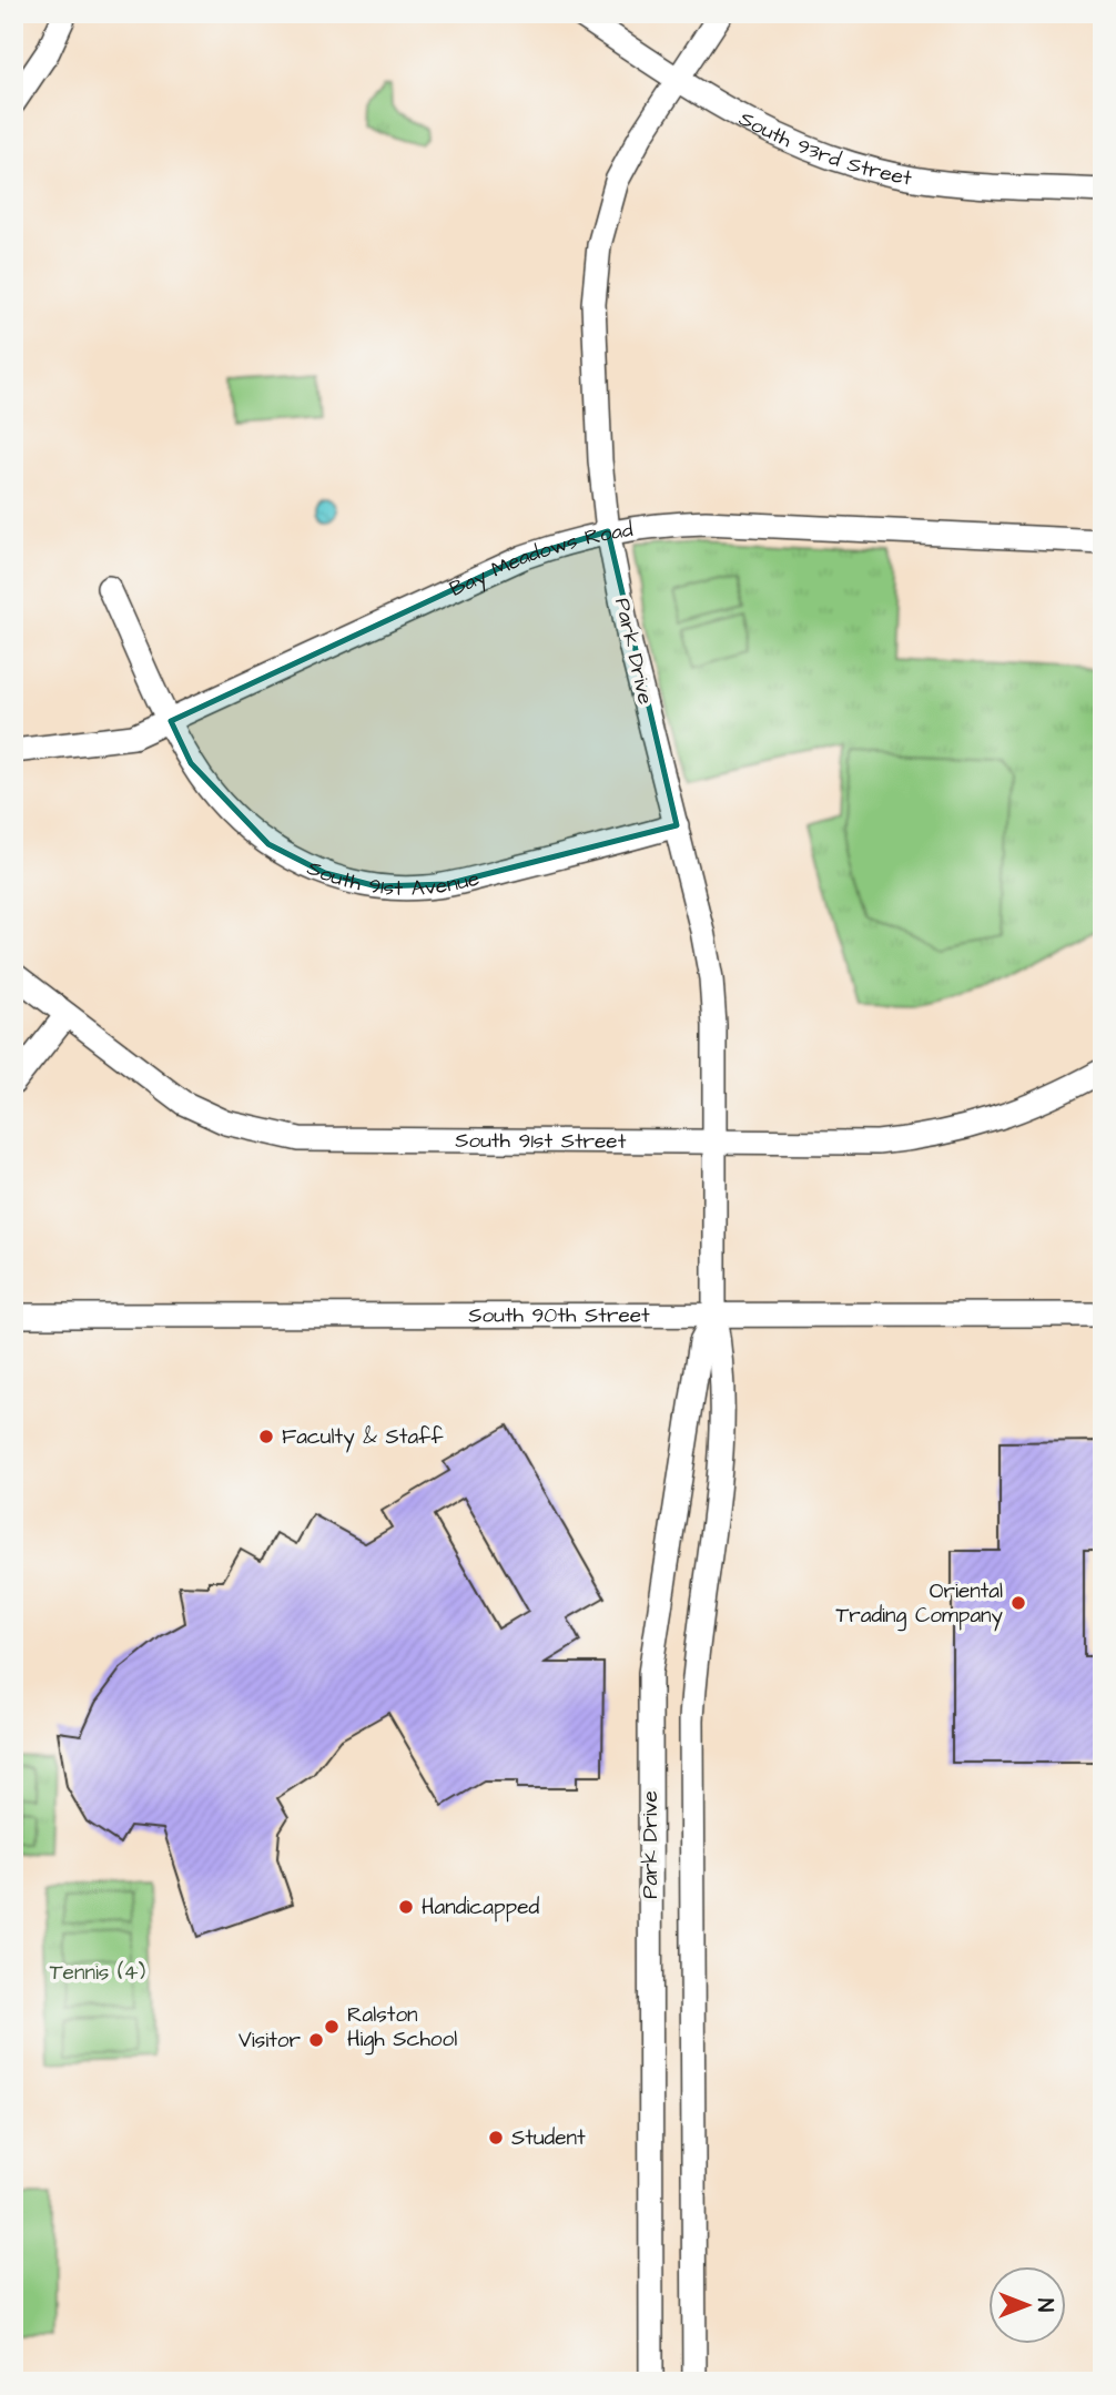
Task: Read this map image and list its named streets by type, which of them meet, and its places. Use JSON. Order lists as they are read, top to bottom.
{
  "streets": {
    "street": [
      "South 93rd Street",
      "Bay Meadows Road",
      "Park Drive",
      "South 91st Avenue",
      "South 91st Street",
      "South 90th Street"
    ]
  },
  "crossings": [
    ["South 93rd Street", "Park Drive"],
    ["Bay Meadows Road", "Park Drive"],
    ["Bay Meadows Road", "South 91st Avenue"],
    ["Park Drive", "South 91st Avenue"],
    ["Park Drive", "South 91st Street"],
    ["Park Drive", "South 90th Street"]
  ],
  "parks": ["Tennis (4)"],
  "places": [
    "Faculty & Staff",
    "Oriental Trading Company",
    "Handicapped",
    "Ralston High School",
    "Visitor",
    "Student"
  ],
  "north": "right"
}
